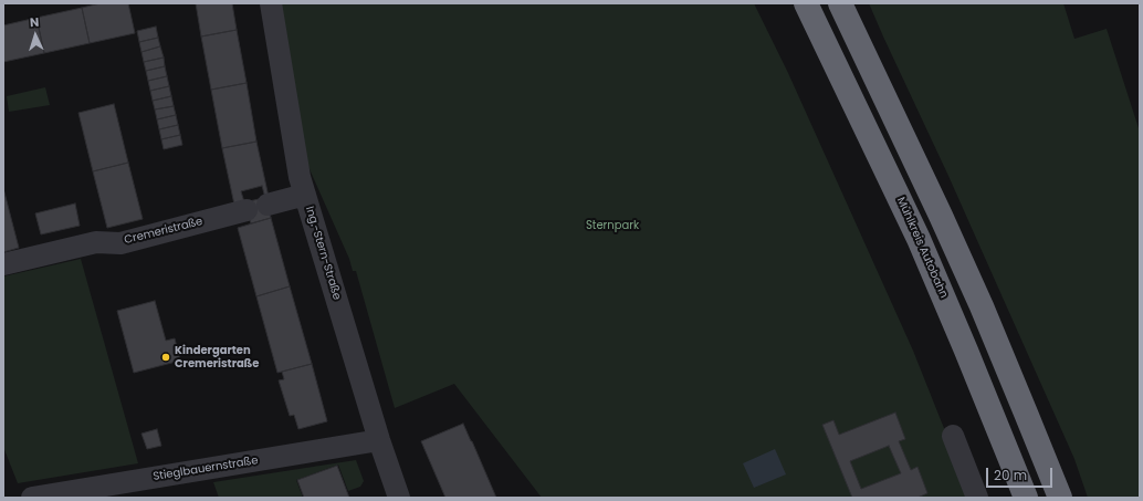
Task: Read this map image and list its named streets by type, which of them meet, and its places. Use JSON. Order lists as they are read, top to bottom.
{
  "streets": {
    "highway": ["Mühlkreis Autobahn"],
    "street": ["Cremeristraße", "Ing.-Stern-Straße", "Stieglbauernstraße"]
  },
  "crossings": [
    ["Cremeristraße", "Ing.-Stern-Straße"],
    ["Ing.-Stern-Straße", "Stieglbauernstraße"]
  ],
  "parks": ["Sternpark"],
  "places": ["Kindergarten Cremeristraße"],
  "scale_bar": "20 m",
  "north": "top"
}
